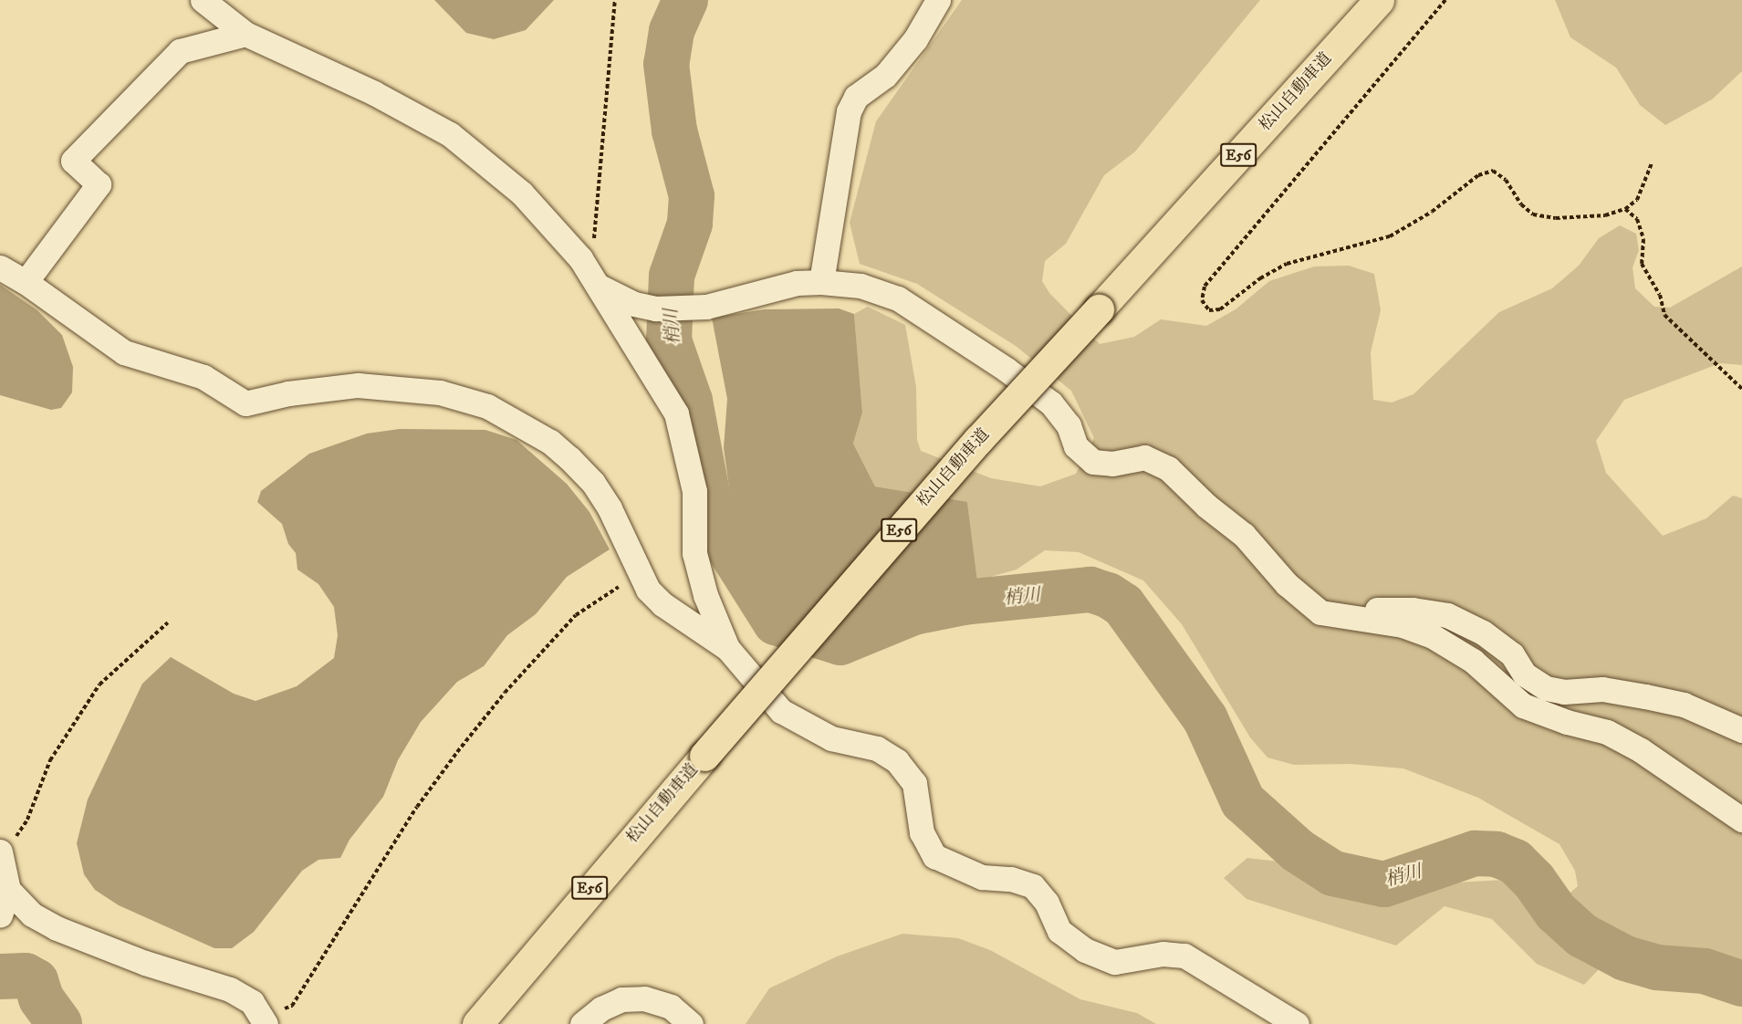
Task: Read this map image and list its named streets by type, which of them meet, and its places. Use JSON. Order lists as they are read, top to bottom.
{
  "streets": {
    "highway": ["松山自動車道", "E56"]
  },
  "water": ["梢川"]
}
